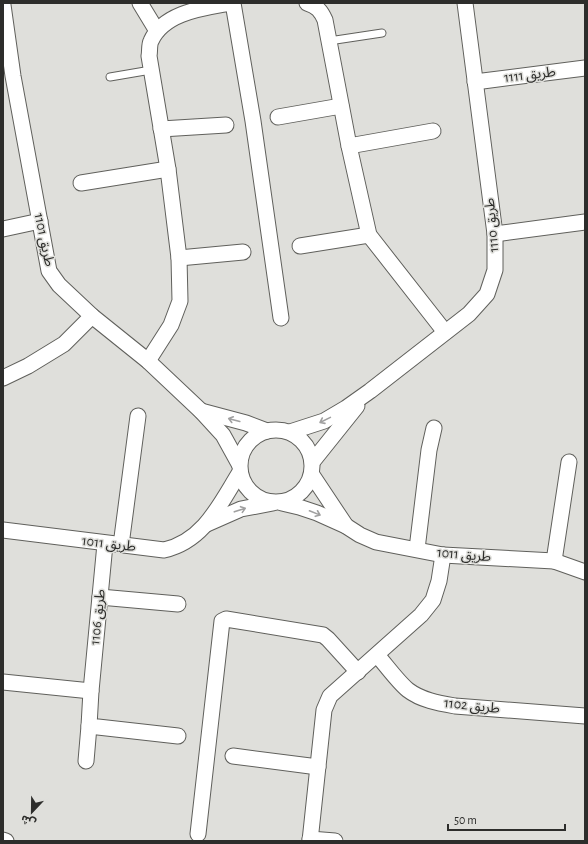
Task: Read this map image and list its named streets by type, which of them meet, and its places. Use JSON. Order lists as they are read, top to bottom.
{
  "streets": {
    "street": [
      "طريق 1111",
      "طريق 1110",
      "طريق 1101",
      "طريق 1011",
      "طريق 1106",
      "طريق 1102"
    ]
  },
  "crossings": [
    ["طريق 1111", "طريق 1110"],
    ["طريق 1110", "طريق 1101"],
    ["طريق 1110", "طريق 1011"],
    ["طريق 1101", "طريق 1011"],
    ["طريق 1011", "طريق 1106"]
  ],
  "scale_bar": "50 m",
  "north": "bottom"
}
